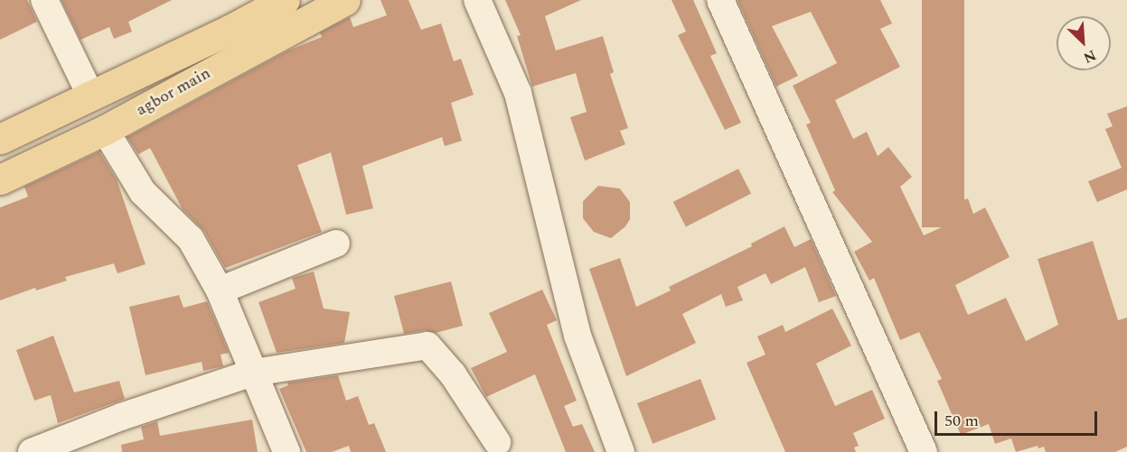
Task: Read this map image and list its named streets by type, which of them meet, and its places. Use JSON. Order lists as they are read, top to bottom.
{
  "streets": {
    "main road": ["agbor main"]
  },
  "scale_bar": "50 m",
  "north": "bottom right"
}
